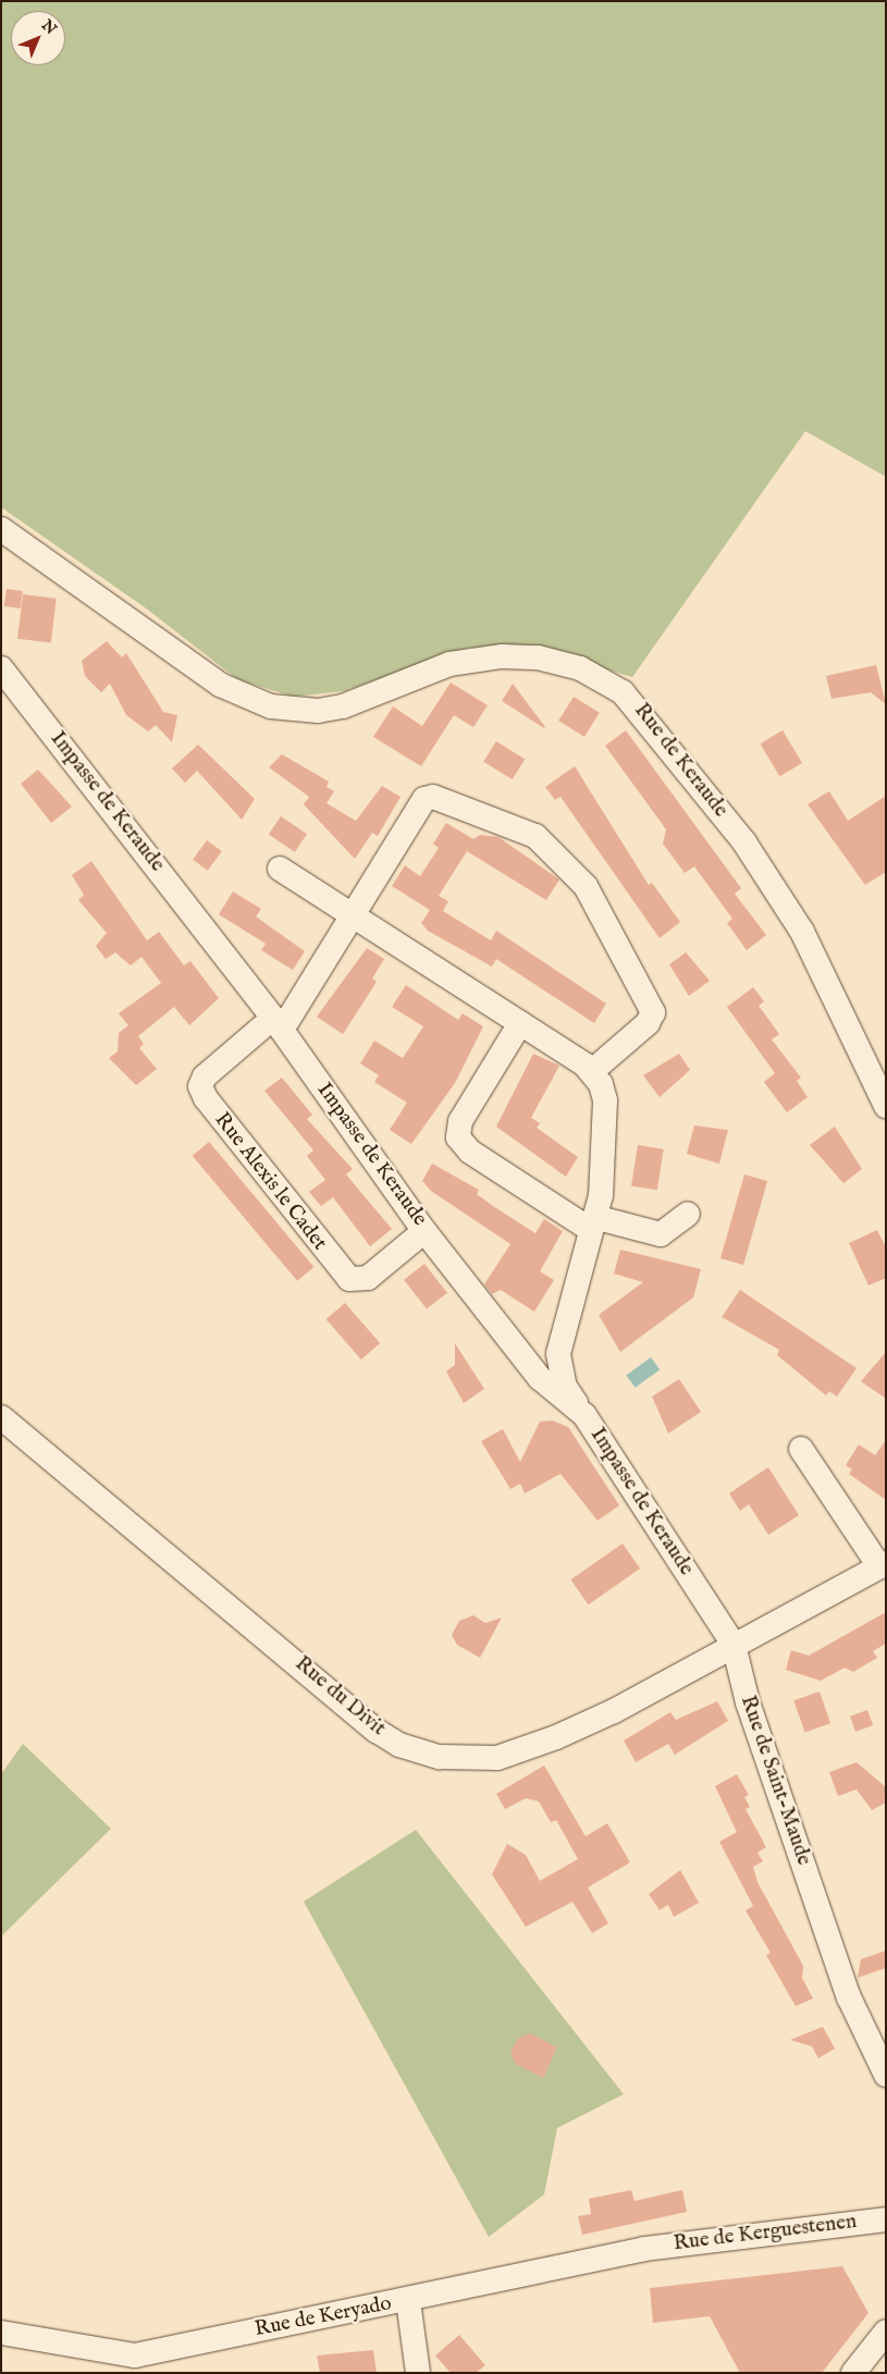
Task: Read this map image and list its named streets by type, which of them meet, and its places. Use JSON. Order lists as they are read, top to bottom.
{
  "streets": {
    "street": [
      "Rue de Keraude",
      "Impasse de Keraude",
      "Rue Alexis le Cadet",
      "Rue du Divit",
      "Rue de Saint-Maude",
      "Rue de Kerguestenen",
      "Rue de Keryado"
    ]
  },
  "crossings": [
    ["Impasse de Keraude", "Rue Alexis le Cadet"],
    ["Impasse de Keraude", "Rue du Divit"],
    ["Impasse de Keraude", "Rue de Saint-Maude"],
    ["Rue du Divit", "Rue de Saint-Maude"],
    ["Rue de Kerguestenen", "Rue de Keryado"]
  ],
  "north": "top right"
}
